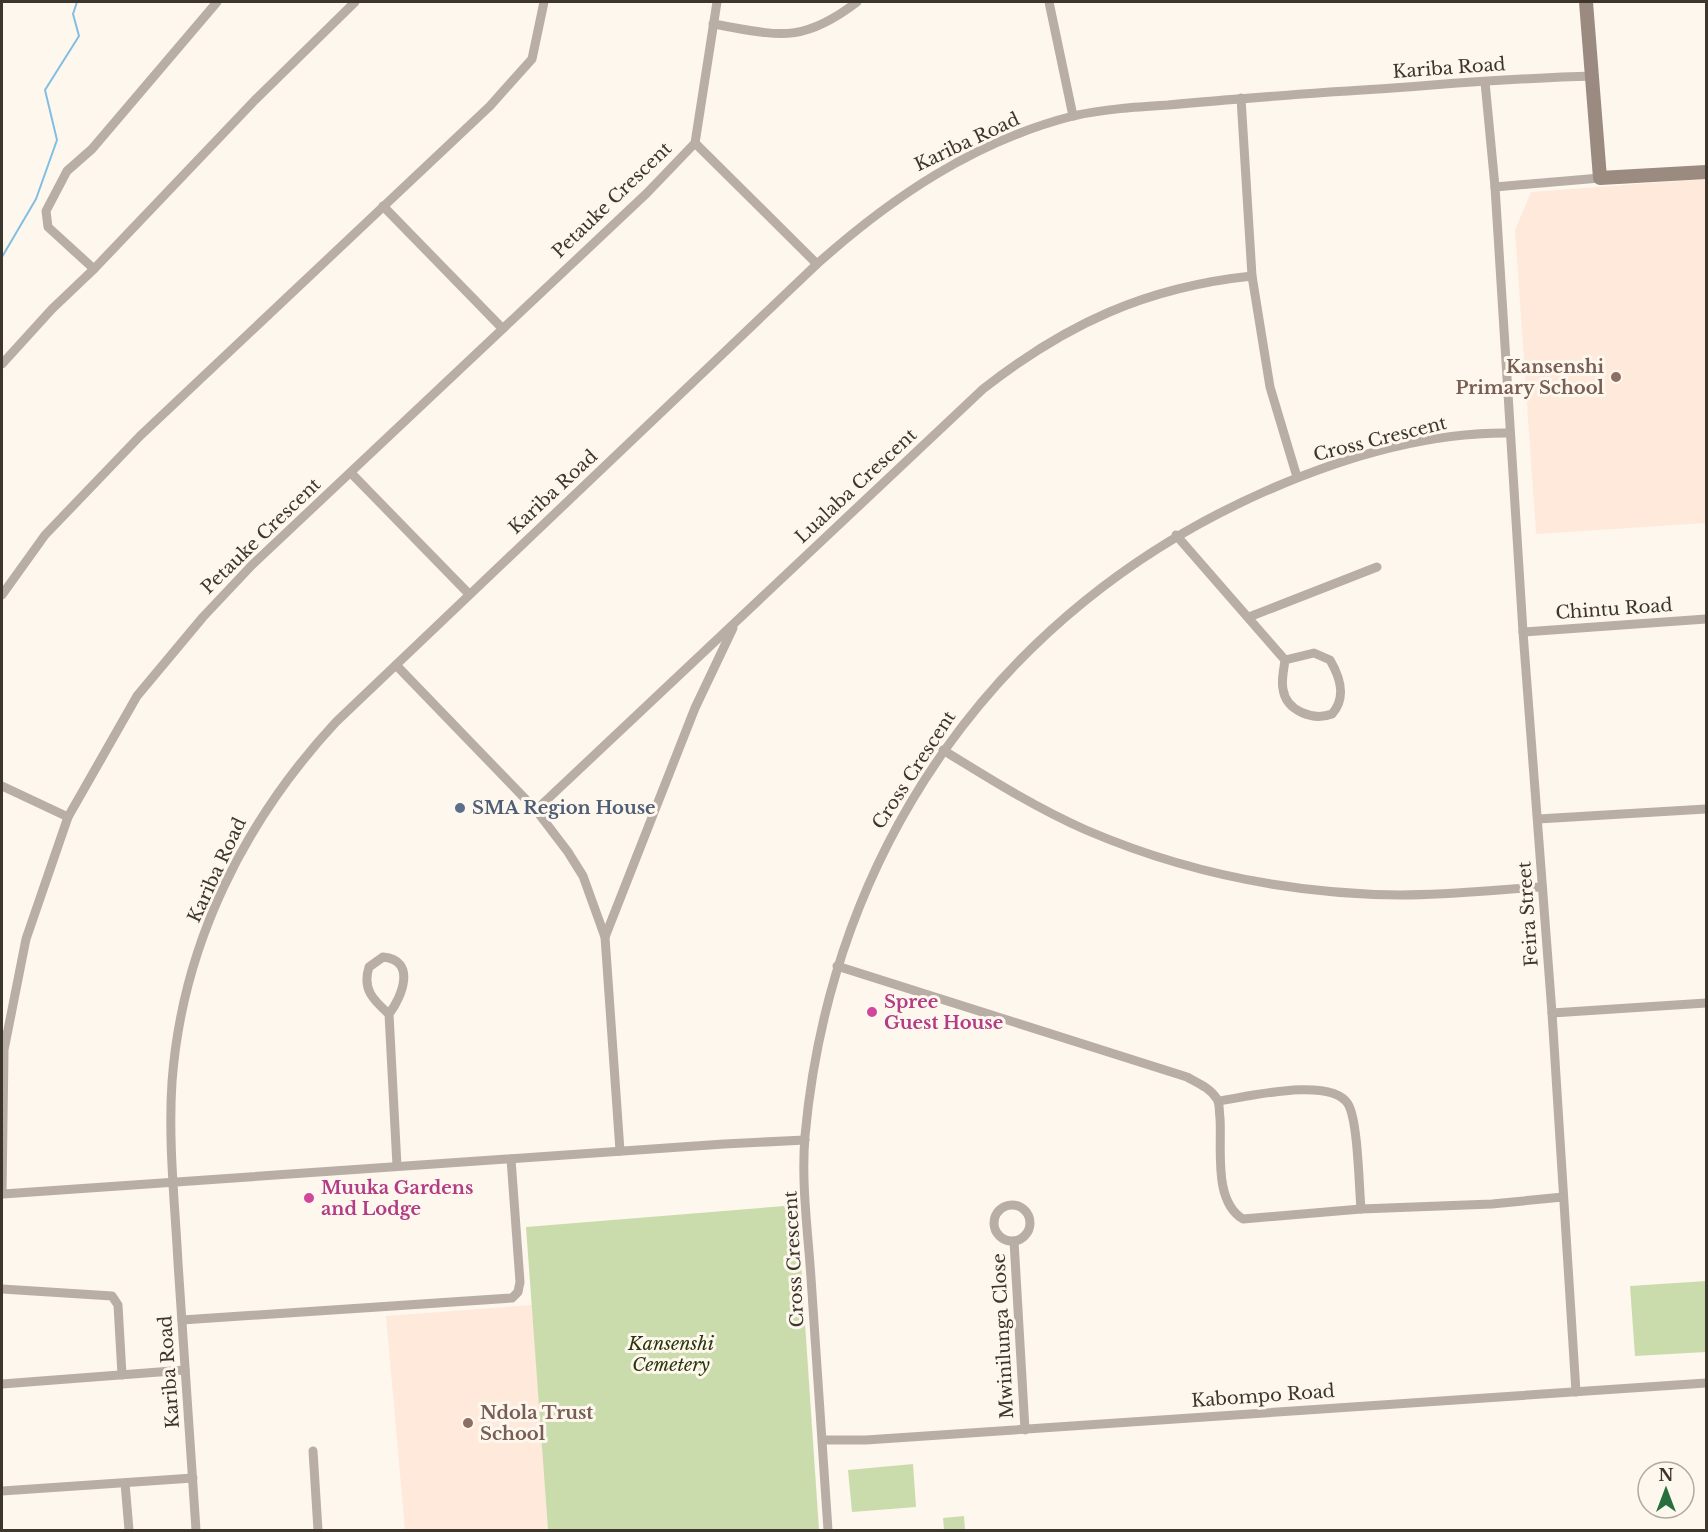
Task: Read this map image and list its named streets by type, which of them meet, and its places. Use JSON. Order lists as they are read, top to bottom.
{
  "streets": {
    "street": [
      "Kariba Road",
      "Petauke Crescent",
      "Cross Crescent",
      "Lualaba Crescent",
      "Chintu Road",
      "Feira Street",
      "Mwinilunga Close",
      "Kabompo Road"
    ]
  },
  "crossings": [
    ["Kariba Road", "Feira Street"],
    ["Cross Crescent", "Feira Street"],
    ["Cross Crescent", "Kabompo Road"],
    ["Chintu Road", "Feira Street"],
    ["Feira Street", "Kabompo Road"],
    ["Mwinilunga Close", "Kabompo Road"]
  ],
  "parks": ["Kansenshi Cemetery"],
  "places": [
    "Kansenshi Primary School",
    "SMA Region House",
    "Spree Guest House",
    "Muuka Gardens and Lodge",
    "Ndola Trust School"
  ],
  "north": "top"
}
